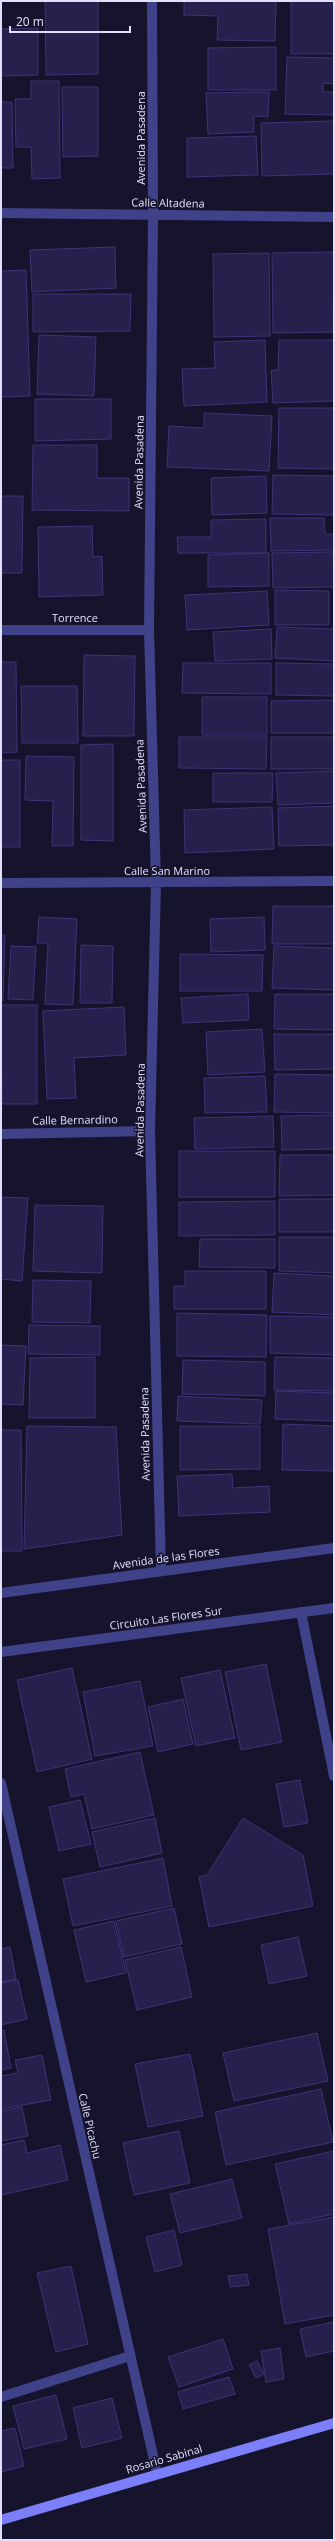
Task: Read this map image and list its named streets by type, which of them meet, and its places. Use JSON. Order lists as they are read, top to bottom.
{
  "streets": {
    "main road": ["Rosario Sabinal"],
    "street": [
      "Avenida Pasadena",
      "Calle Altadena",
      "Torrence",
      "Calle San Marino",
      "Calle Bernardino",
      "Avenida de las Flores",
      "Circuito Las Flores Sur",
      "Calle Picachu"
    ]
  },
  "crossings": [
    ["Avenida Pasadena", "Calle Altadena"],
    ["Avenida Pasadena", "Torrence"],
    ["Avenida Pasadena", "Calle San Marino"],
    ["Avenida Pasadena", "Calle Bernardino"],
    ["Avenida Pasadena", "Avenida de las Flores"],
    ["Calle Picachu", "Rosario Sabinal"]
  ],
  "scale_bar": "20 m"
}
